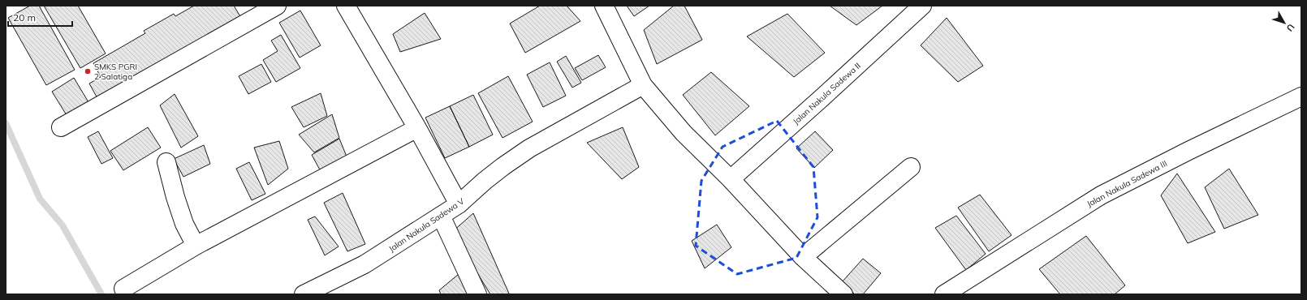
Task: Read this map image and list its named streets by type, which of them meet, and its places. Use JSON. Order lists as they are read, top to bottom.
{
  "streets": {
    "street": ["Jalan Nakula Sadewa II", "Jalan Nakula Sadewa III", "Jalan Nakula Sadewa V"]
  },
  "places": ["SMKS PGRI 2 Salatiga"],
  "scale_bar": "20 m",
  "north": "bottom right"
}
